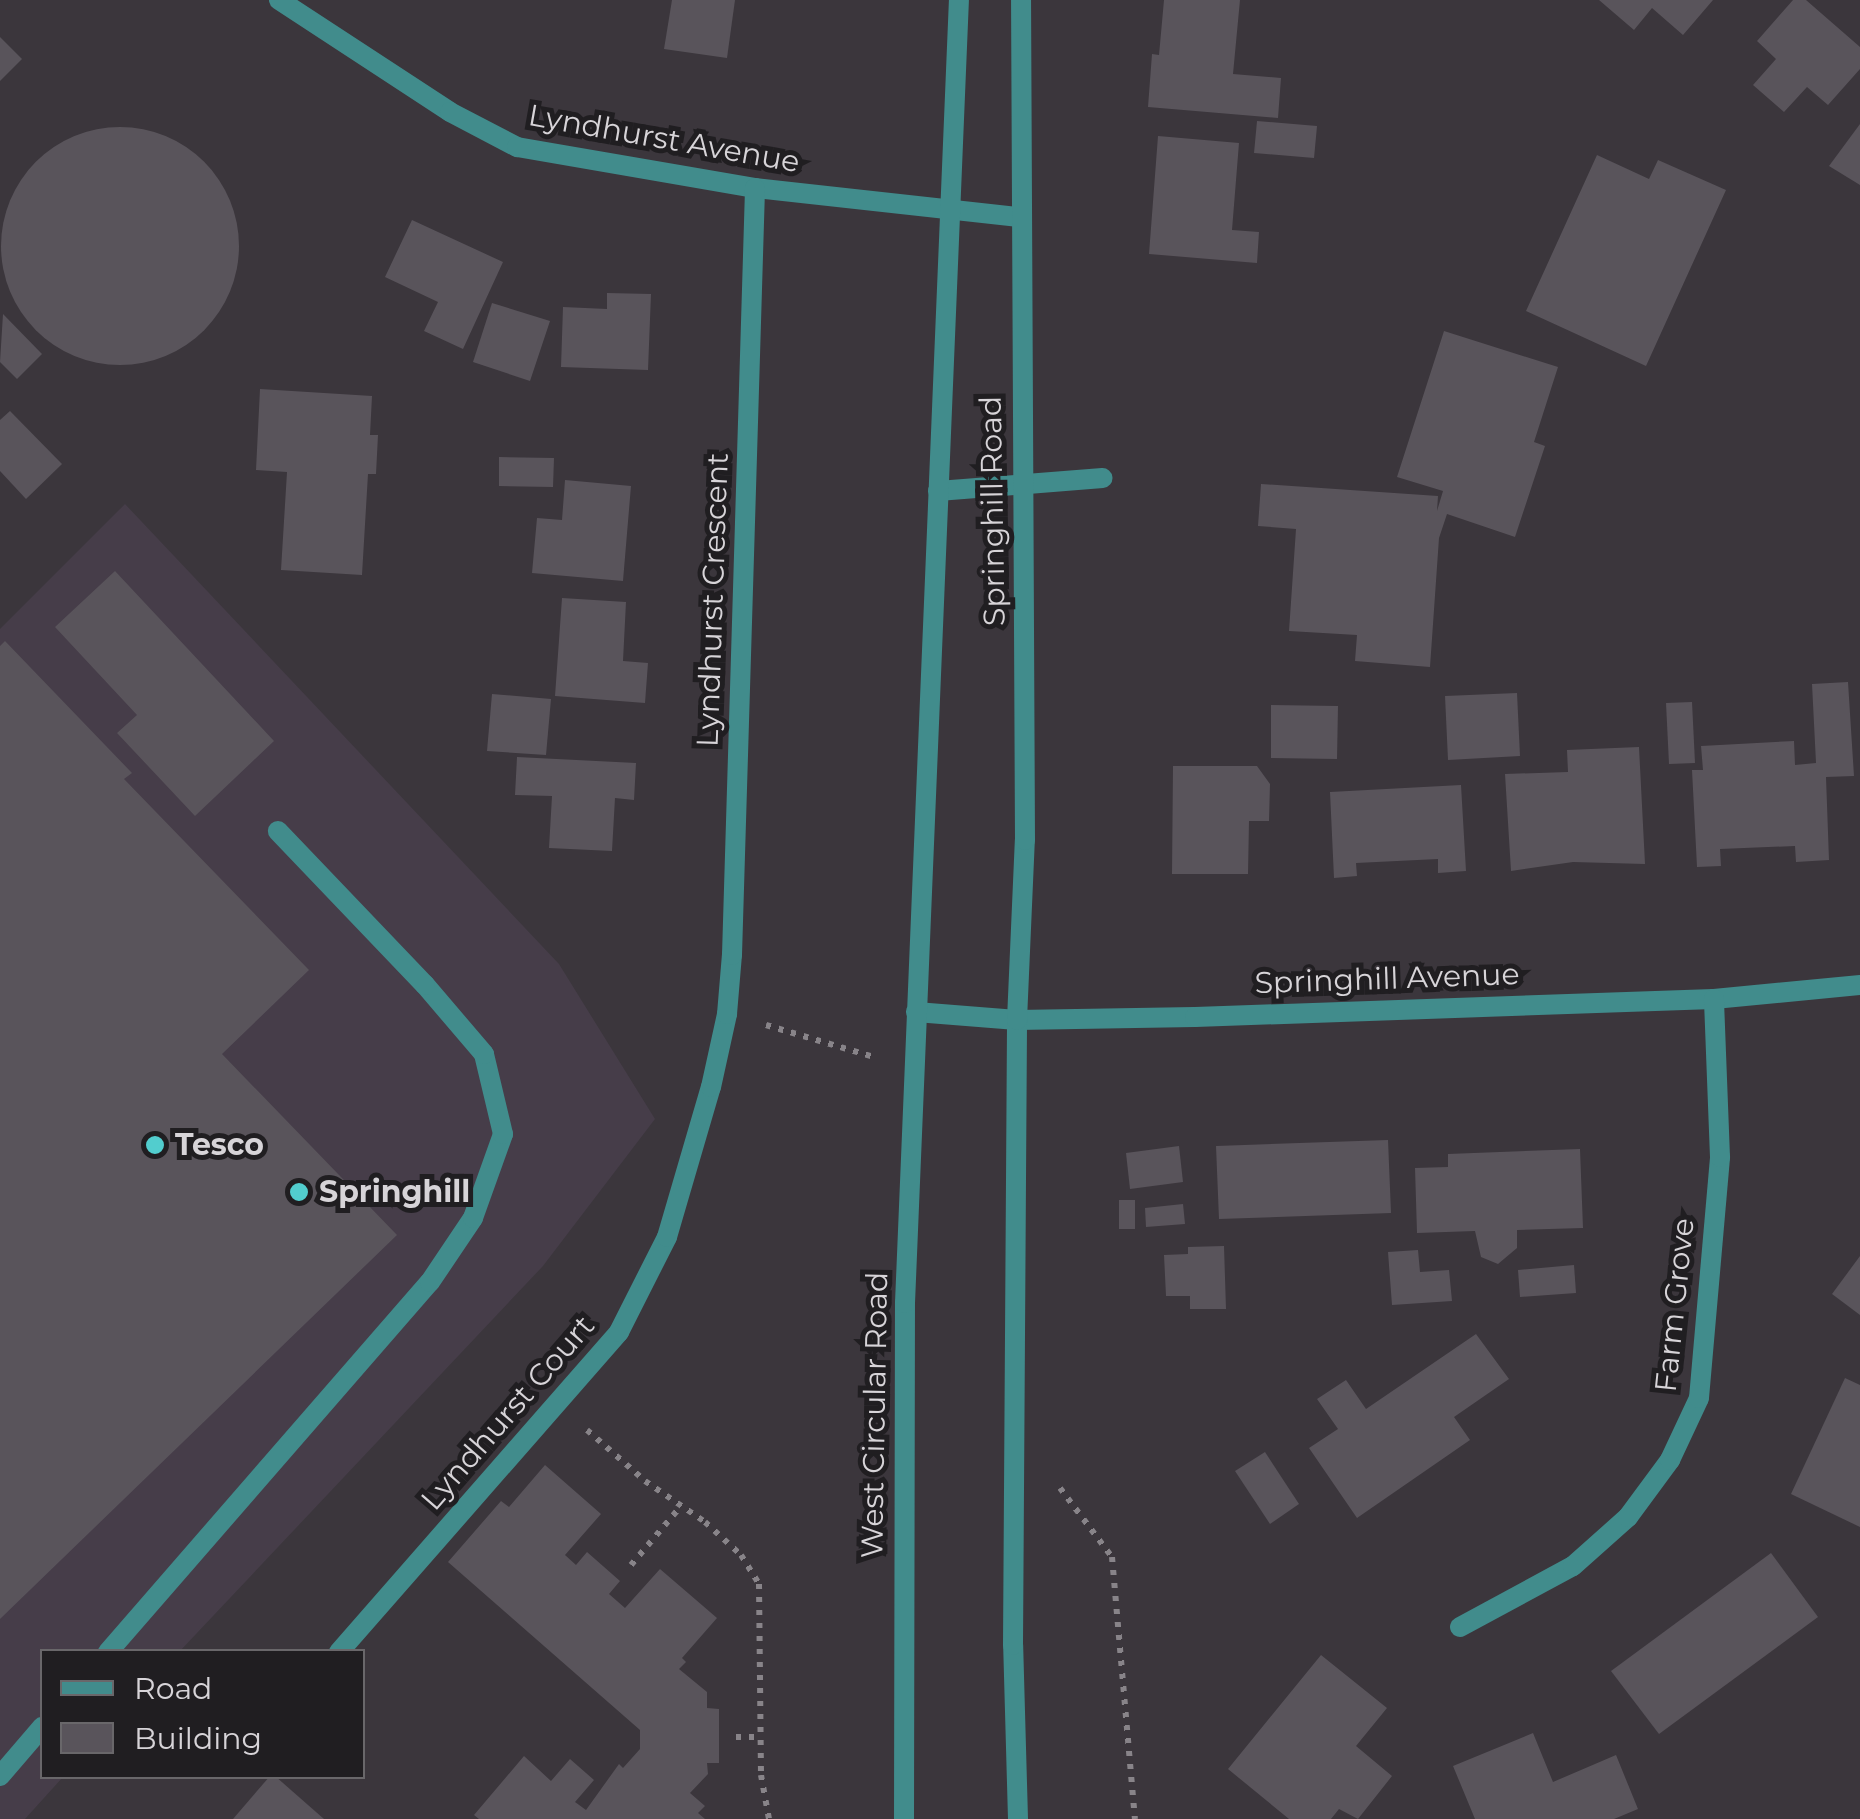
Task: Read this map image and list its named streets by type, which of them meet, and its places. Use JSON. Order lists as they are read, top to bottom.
{
  "streets": {
    "street": [
      "Lyndhurst Avenue",
      "Springhill Road",
      "Lyndhurst Crescent",
      "Springhill Avenue",
      "Farm Grove",
      "Lyndhurst Court",
      "West Circular Road"
    ]
  },
  "crossings": [
    ["Lyndhurst Avenue", "Springhill Road"],
    ["Lyndhurst Avenue", "Lyndhurst Crescent"],
    ["Springhill Road", "Springhill Avenue"],
    ["Springhill Road", "West Circular Road"],
    ["Lyndhurst Crescent", "Lyndhurst Court"],
    ["Springhill Avenue", "Farm Grove"],
    ["Springhill Avenue", "West Circular Road"]
  ],
  "places": ["Tesco", "Springhill"],
  "legend": ["Road", "Building"]
}
